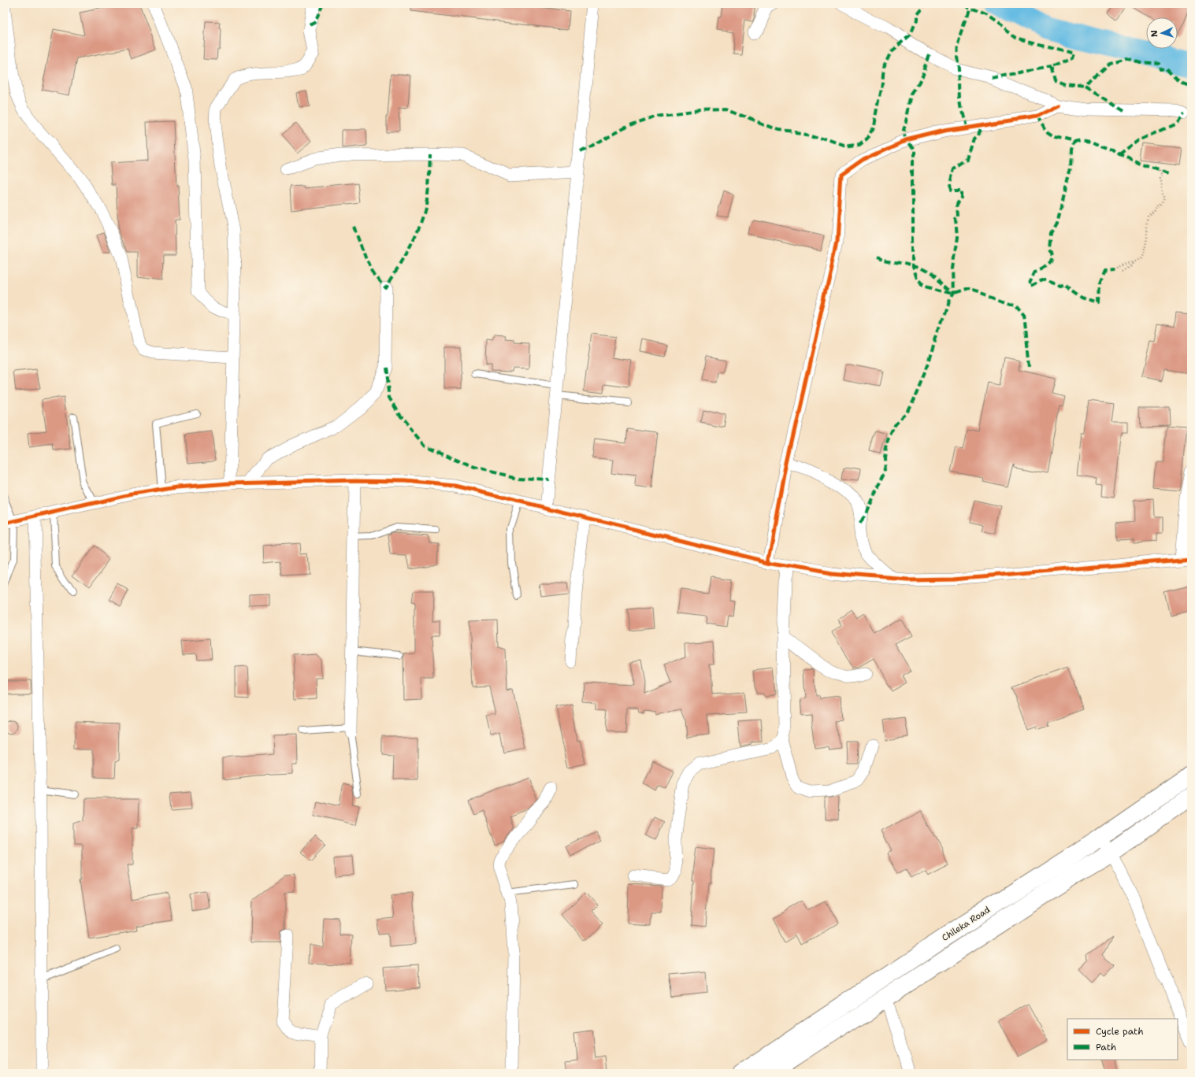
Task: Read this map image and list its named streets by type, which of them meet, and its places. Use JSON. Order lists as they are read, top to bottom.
{
  "streets": {
    "highway": ["Chileka Road"]
  },
  "legend": ["Cycle path", "Path"],
  "north": "left"
}
